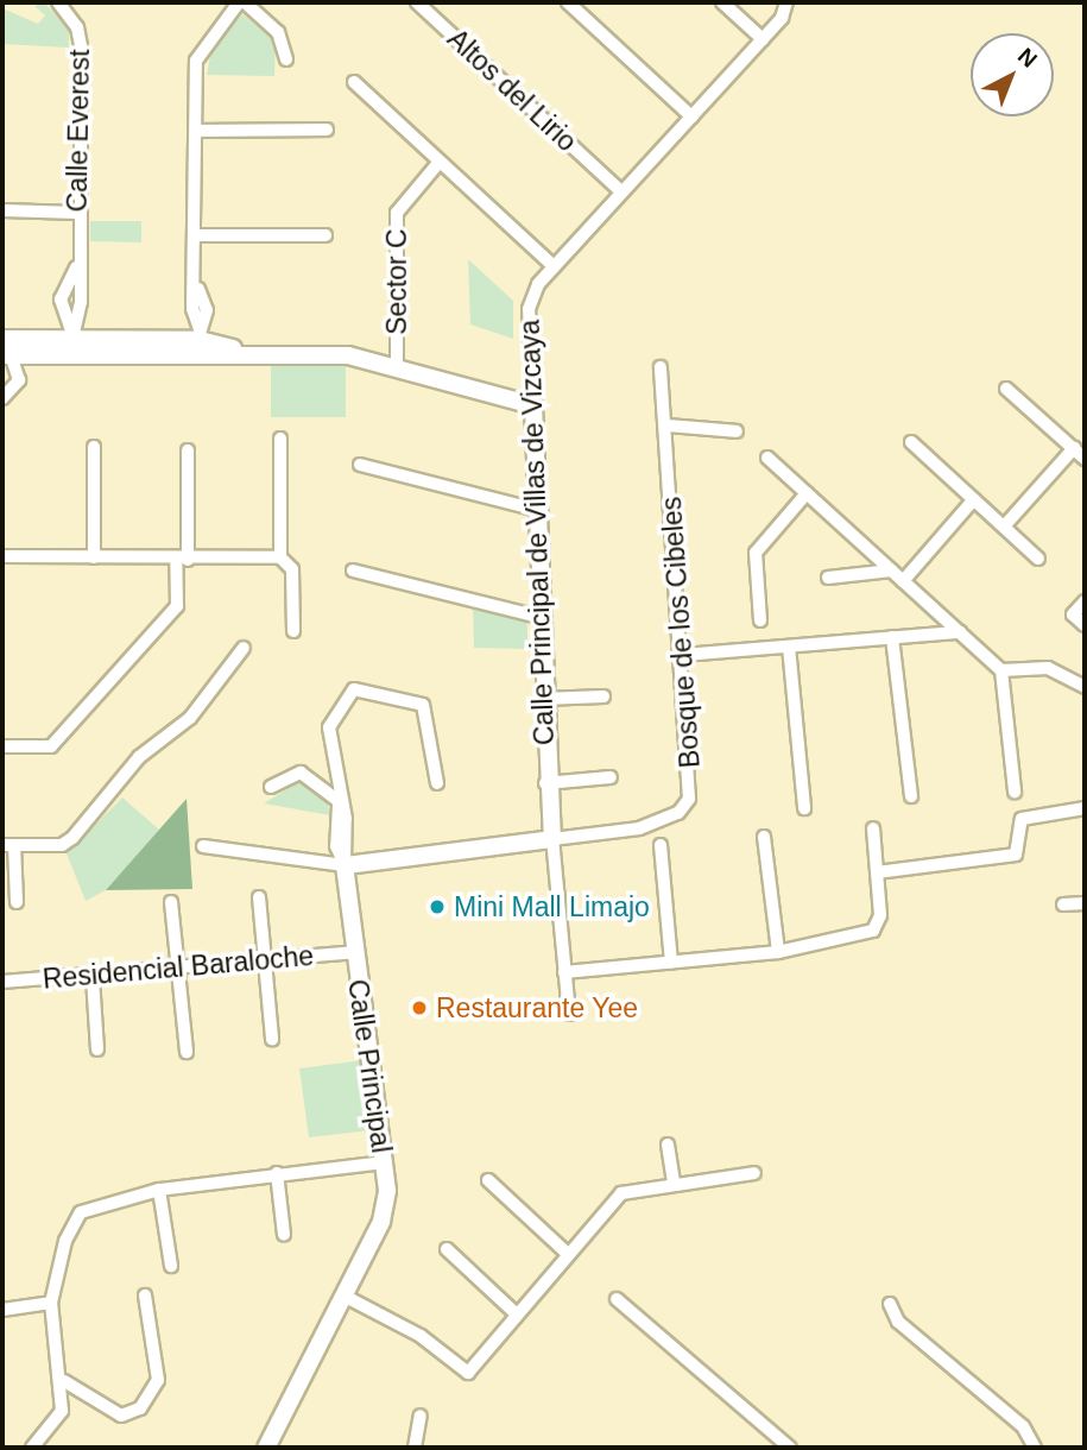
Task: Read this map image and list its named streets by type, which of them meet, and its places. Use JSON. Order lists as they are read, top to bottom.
{
  "streets": {
    "street": [
      "Altos del Lirio",
      "Calle Everest",
      "Sector C",
      "Calle Principal de Villas de Vizcaya",
      "Bosque de los Cibeles",
      "Residencial Baraloche",
      "Calle Principal"
    ]
  },
  "crossings": [
    ["Altos del Lirio", "Calle Principal de Villas de Vizcaya"],
    ["Calle Principal de Villas de Vizcaya", "Bosque de los Cibeles"],
    ["Residencial Baraloche", "Calle Principal"]
  ],
  "places": ["Mini Mall Limajo", "Restaurante Yee"],
  "north": "top right"
}
